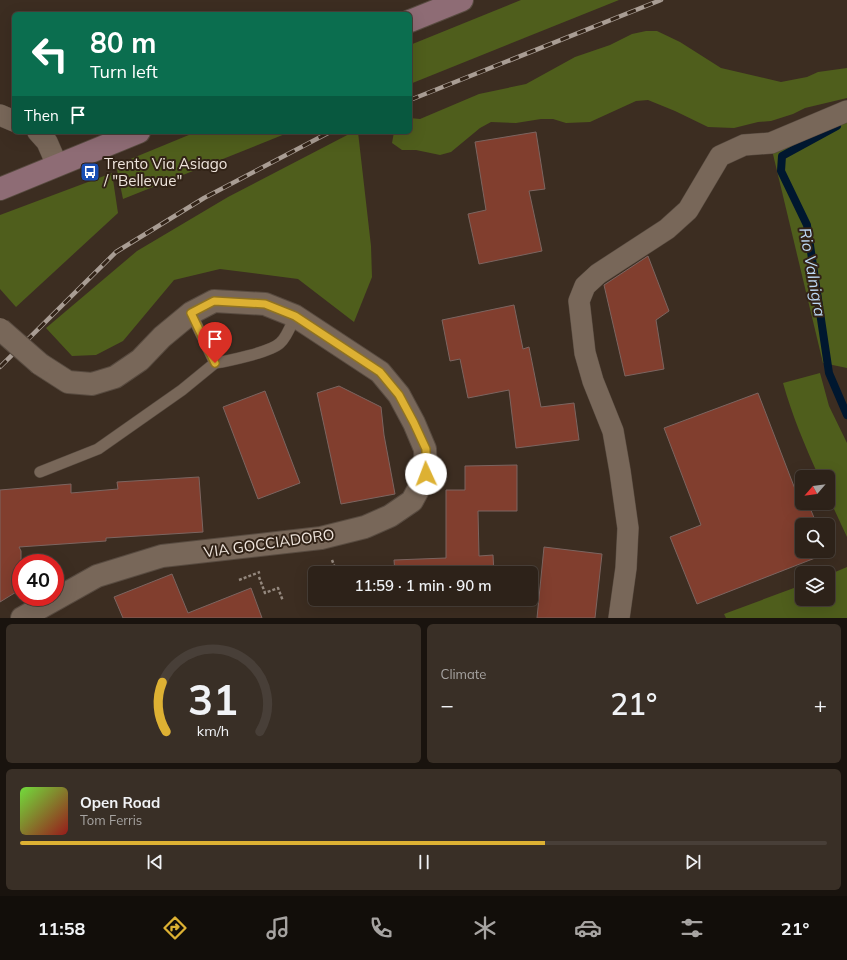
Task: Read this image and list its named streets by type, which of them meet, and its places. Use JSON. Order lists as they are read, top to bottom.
{
  "streets": {
    "street": ["VIA GOCCIADORO"]
  },
  "water": ["Rio Valnigra"],
  "places": {
    "bus stop": ["Trento Via Asiago / \"Bellevue\""]
  },
  "north": "bottom left",
  "page": {
    "turn": ["80 m", "Turn left"],
    "then": "Then",
    "limit": "40",
    "trip": "11:59 · 1 min · 90 m",
    "tile": "Climate",
    "heat": ["−", "21°", "+"],
    "song": ["Open Road", "Tom Ferris"],
    "tabs": ["11:58", "21°"],
    "gauge": ["31", "km/h"]
  }
}
